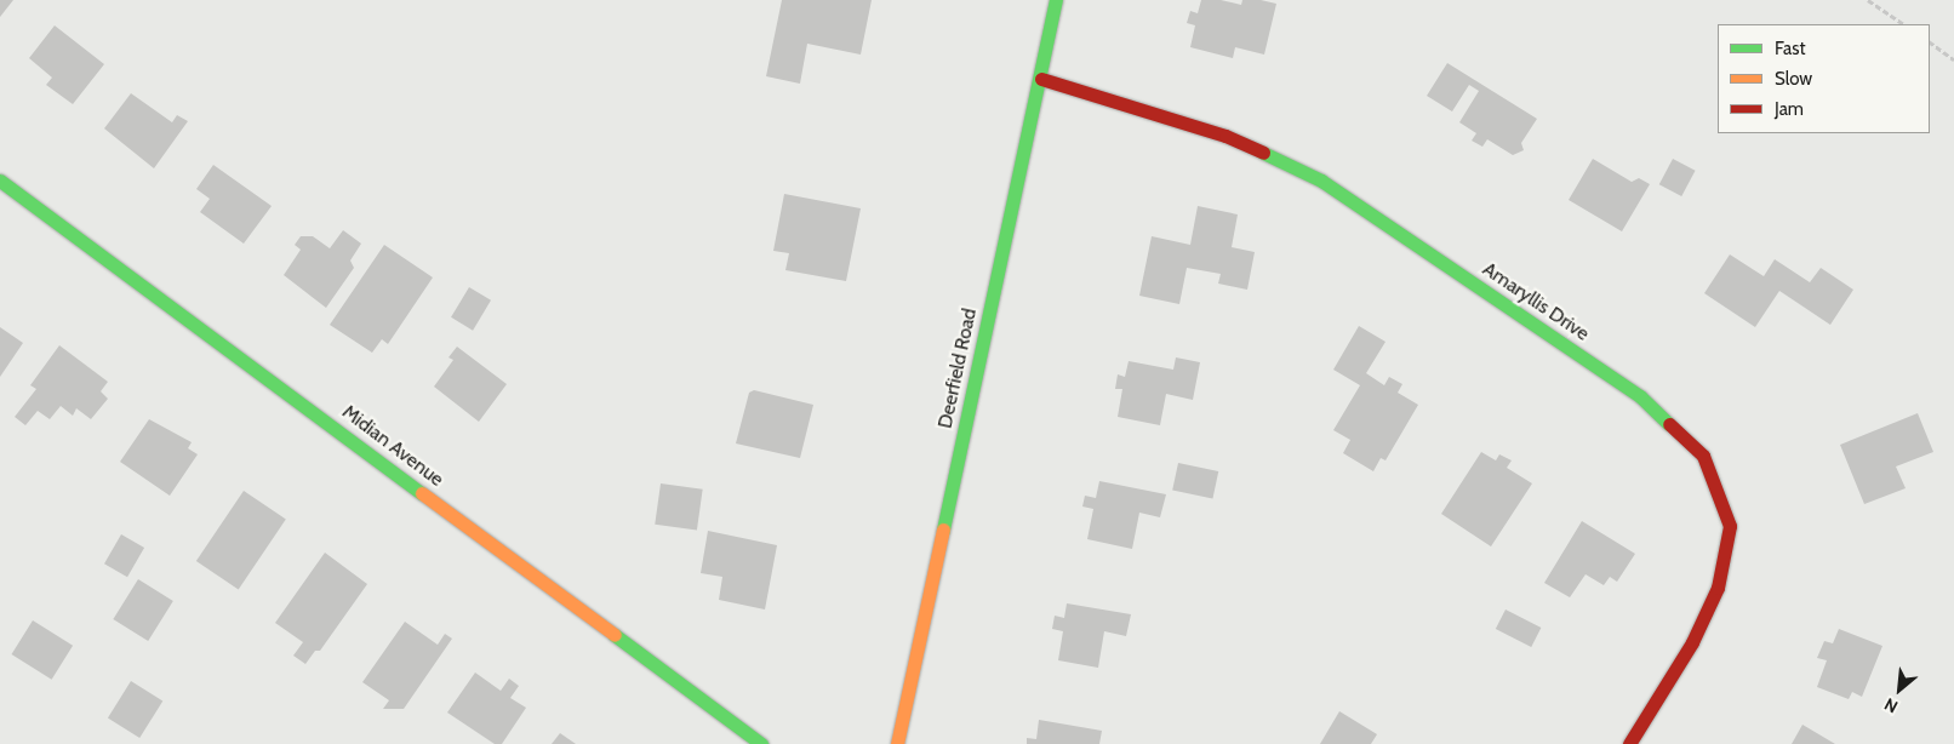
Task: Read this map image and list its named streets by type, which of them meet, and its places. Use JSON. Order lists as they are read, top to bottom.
{
  "streets": {
    "street": ["Amaryllis Drive", "Deerfield Road", "Midian Avenue"]
  },
  "crossings": [
    ["Amaryllis Drive", "Deerfield Road"]
  ],
  "legend": ["Fast", "Slow", "Jam"],
  "north": "bottom left"
}
